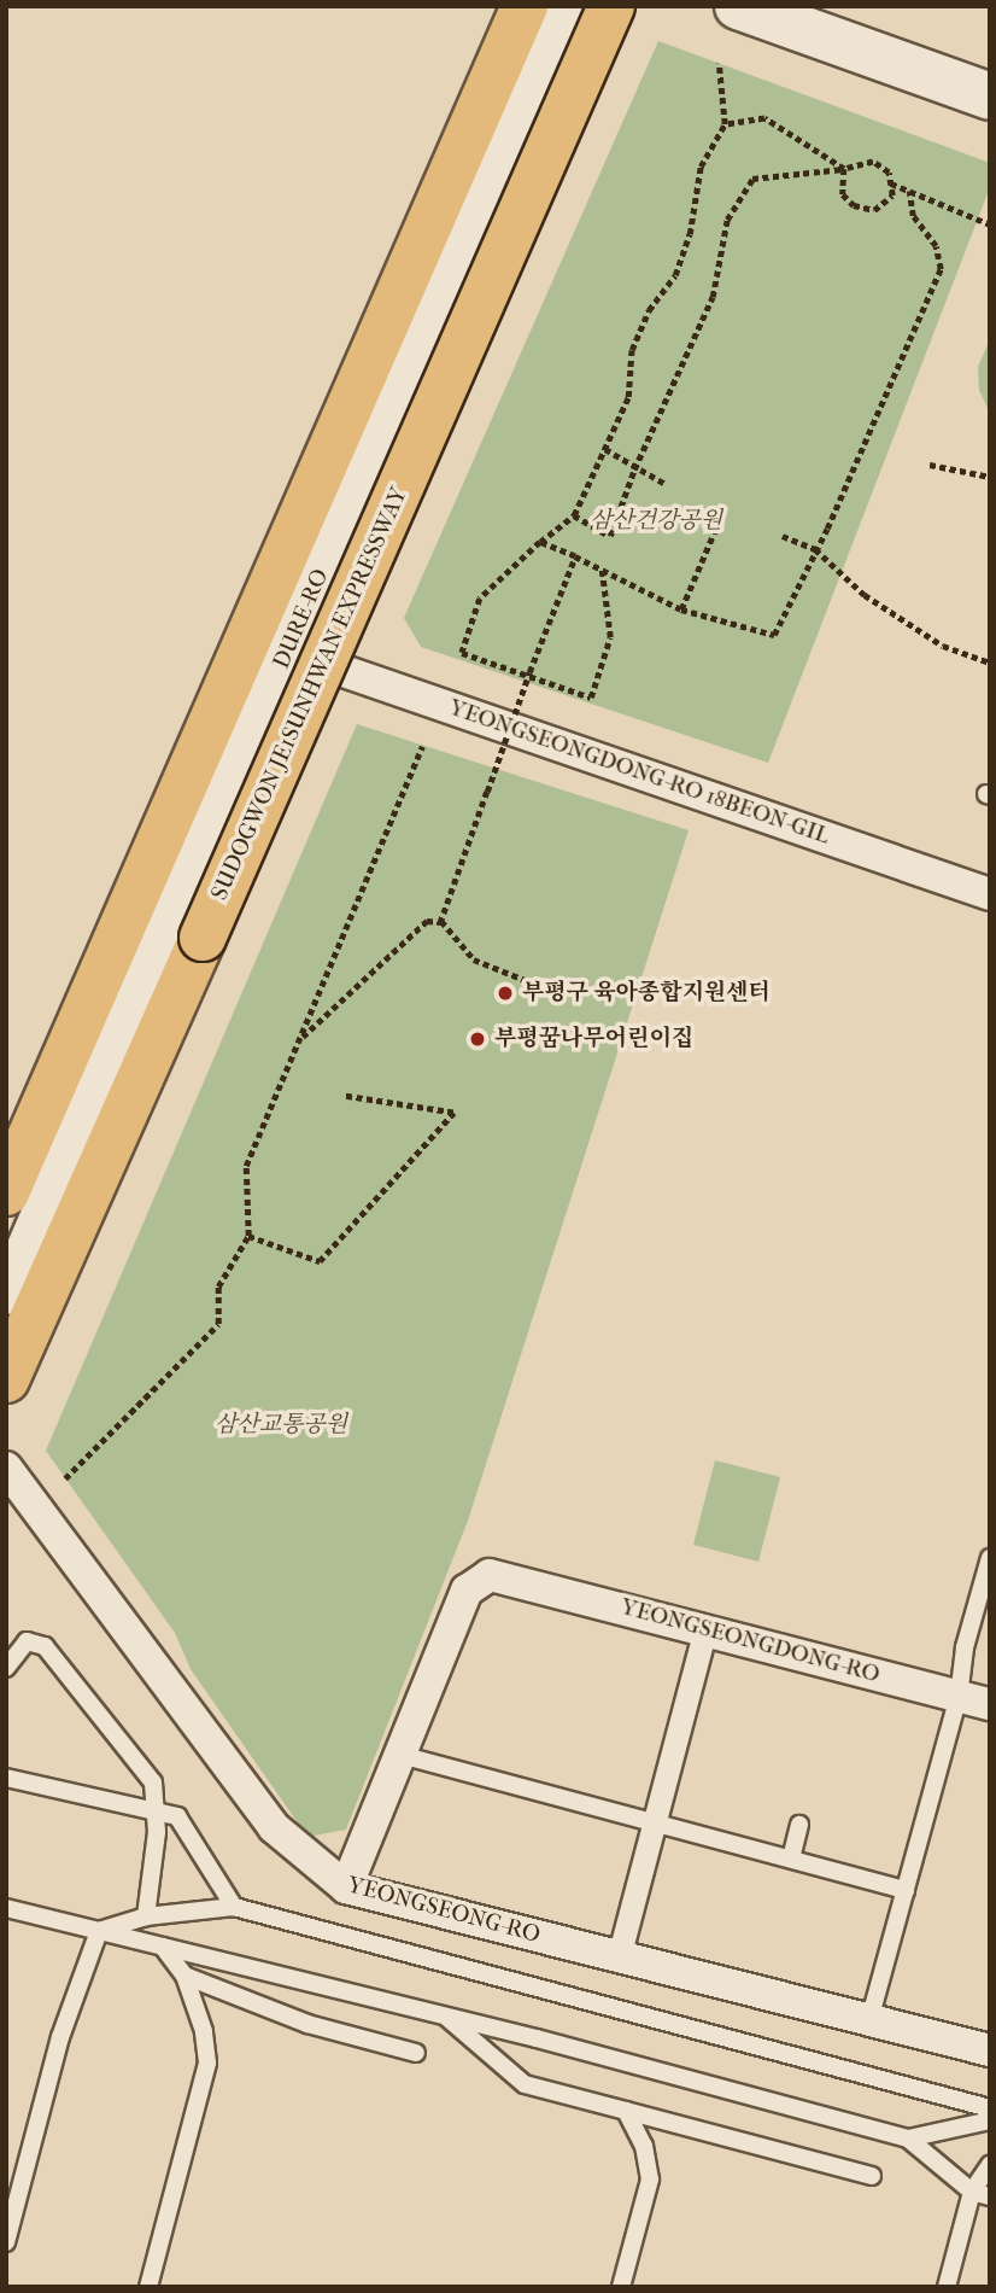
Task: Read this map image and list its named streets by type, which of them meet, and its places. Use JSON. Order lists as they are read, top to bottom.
{
  "streets": {
    "highway": ["SUDOGWON JE1SUNHWAN EXPRESSWAY"],
    "street": [
      "DURE-RO",
      "YEONGSEONGDONG-RO 18BEON-GIL",
      "YEONGSEONGDONG-RO",
      "YEONGSEONG-RO"
    ]
  },
  "crossings": [
    ["DURE-RO", "YEONGSEONGDONG-RO 18BEON-GIL"]
  ],
  "parks": ["삼산건강공원", "삼산교통공원"],
  "places": ["부평구 육아종합지원센터", "부평꿈나무어린이집"]
}
